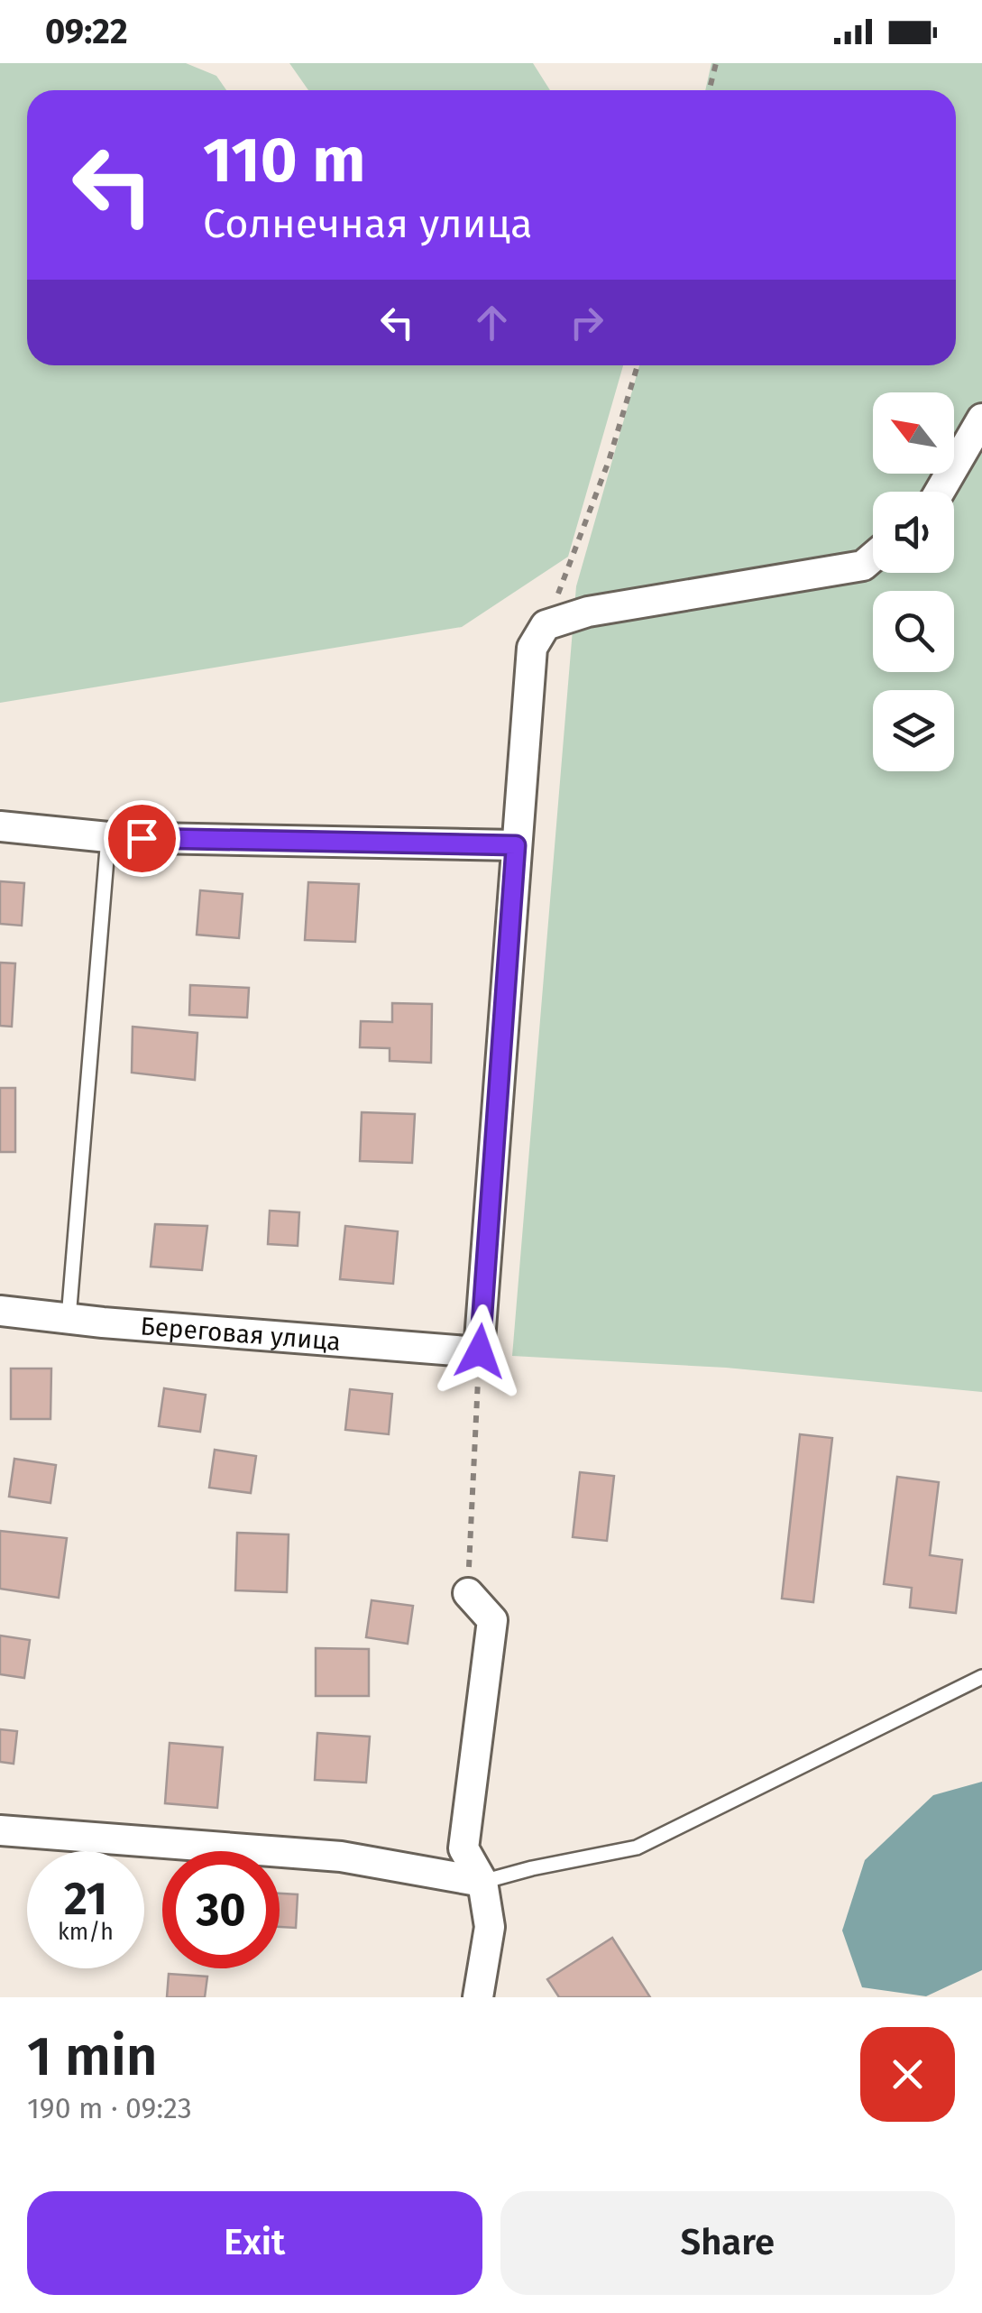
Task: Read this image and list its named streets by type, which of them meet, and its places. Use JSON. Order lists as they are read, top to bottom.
{
  "streets": {
    "street": ["Береговая улица"]
  },
  "north": "top left",
  "page": {
    "status": "09:22",
    "turn": ["110 m", "Солнечная улица"],
    "speed": "21 km/h",
    "limit": "30",
    "heading": ["1 min", "190 m · 09:23"],
    "buttons": ["Exit", "Share"]
  }
}
